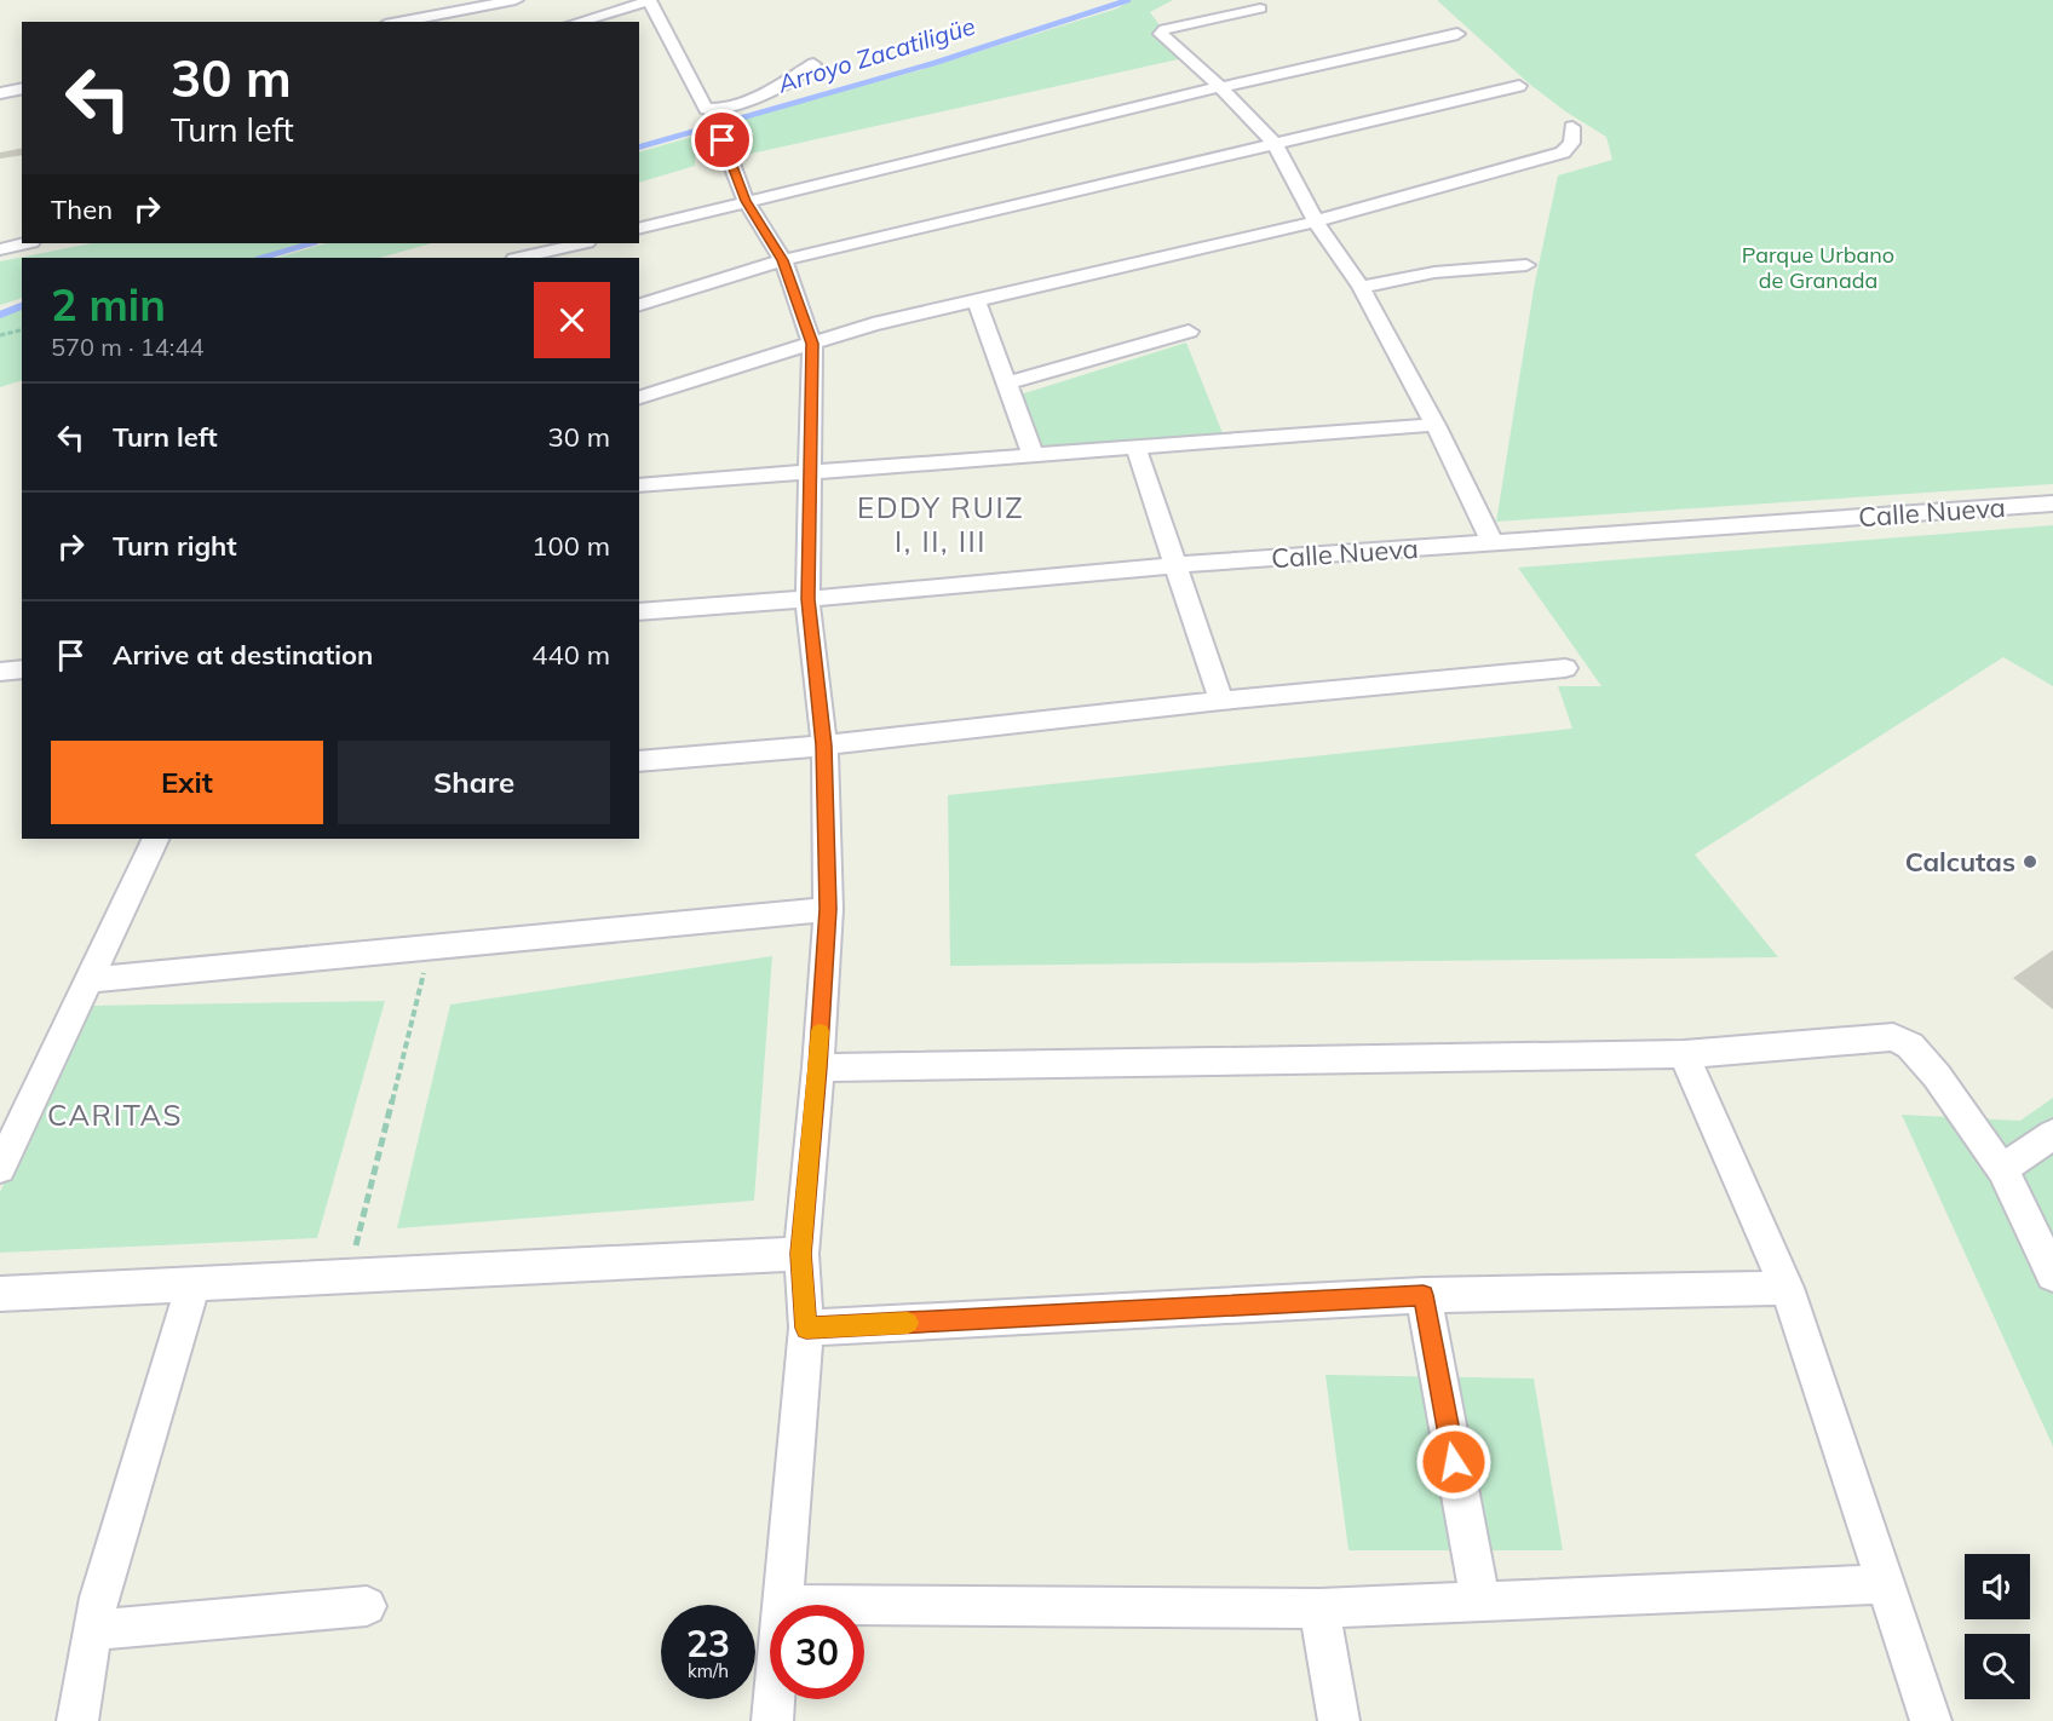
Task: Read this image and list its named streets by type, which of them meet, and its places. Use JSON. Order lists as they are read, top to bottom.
{
  "streets": {
    "street": ["Calle Nueva"]
  },
  "districts": ["EDDY RUIZ I, II, III", "CARITAS"],
  "water": ["Arroyo Zacatiligüe"],
  "parks": ["Parque Urbano de Granada"],
  "places": ["Calcutas"],
  "page": {
    "turn": ["30 m", "Turn left"],
    "then": "Then",
    "heading": ["2 min", "570 m · 14:44"],
    "list": [
      {
        "name": "Turn left",
        "value": "30 m"
      },
      {
        "name": "Turn right",
        "value": "100 m"
      },
      {
        "name": "Arrive at destination",
        "value": "440 m"
      }
    ],
    "buttons": ["Exit", "Share"],
    "speed": "23 km/h",
    "limit": "30"
  }
}
